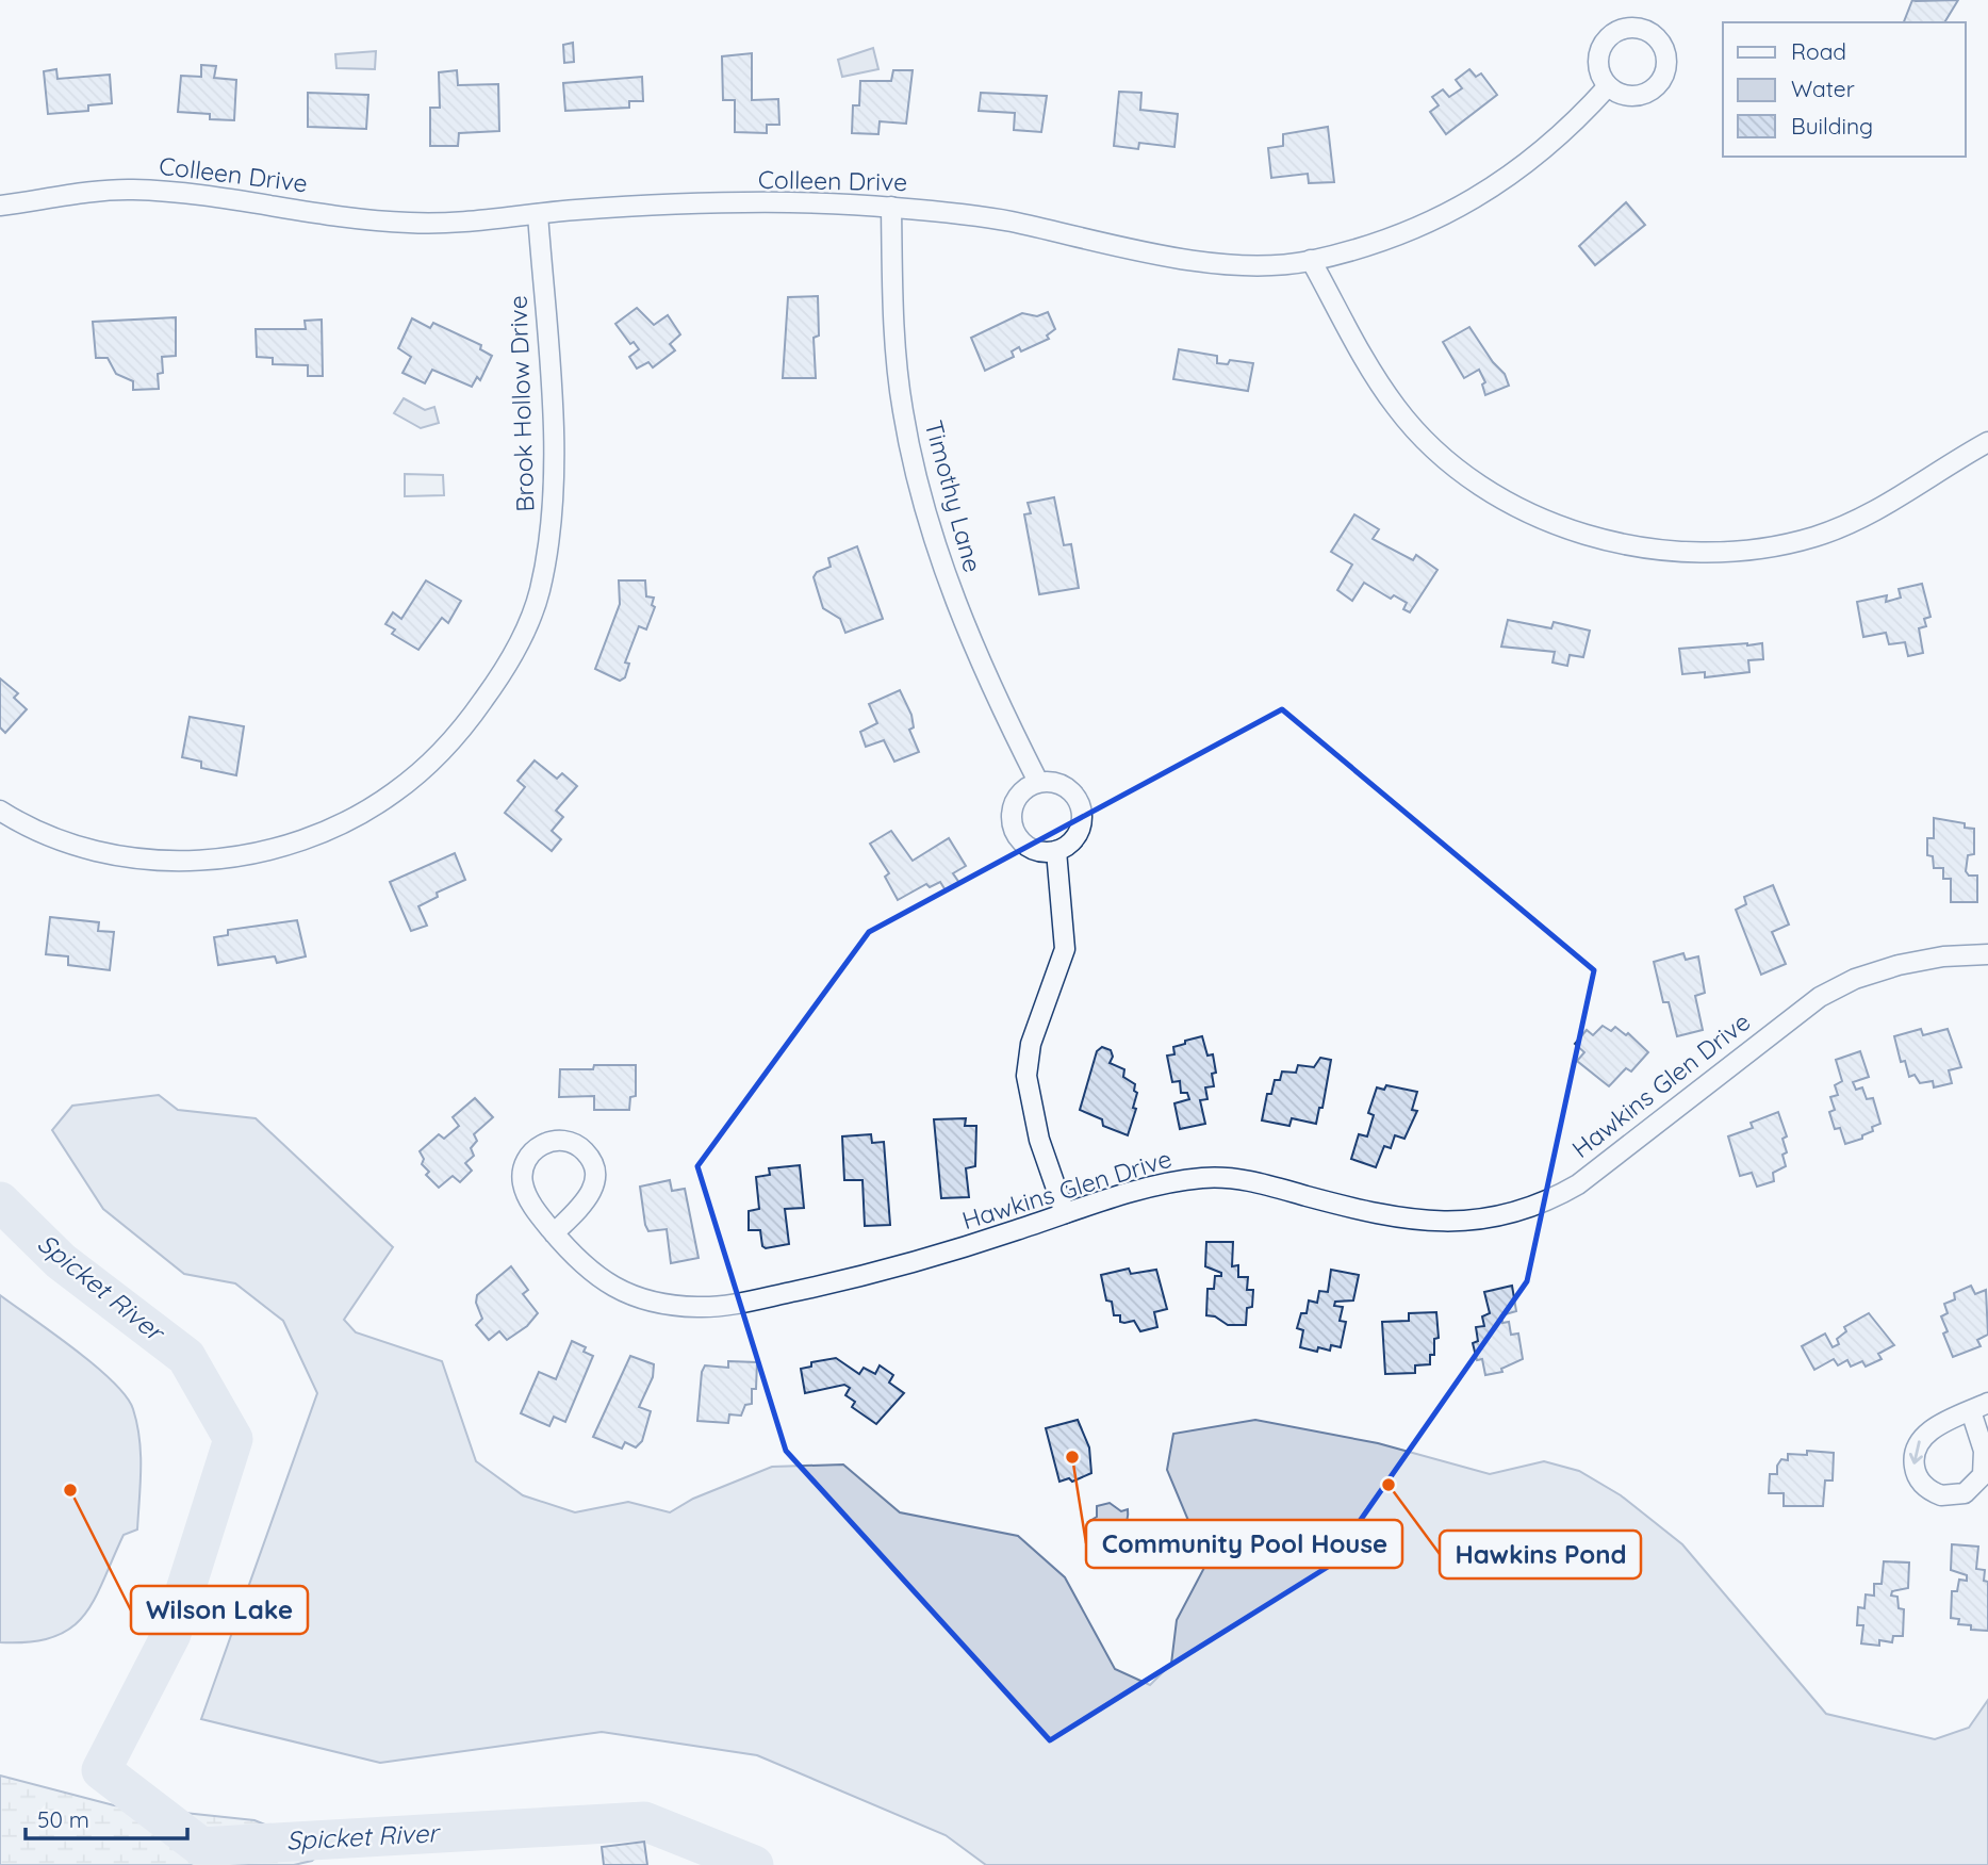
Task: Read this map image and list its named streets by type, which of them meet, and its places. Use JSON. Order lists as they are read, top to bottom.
{
  "streets": {
    "street": [
      "Colleen Drive",
      "Brook Hollow Drive",
      "Timothy Lane",
      "Hawkins Glen Drive"
    ]
  },
  "crossings": [
    ["Colleen Drive", "Brook Hollow Drive"],
    ["Colleen Drive", "Timothy Lane"]
  ],
  "water": ["Spicket River"],
  "places": ["Community Pool House", "Hawkins Pond", "Wilson Lake"],
  "legend": ["Road", "Water", "Building"],
  "scale_bar": "50 m"
}
